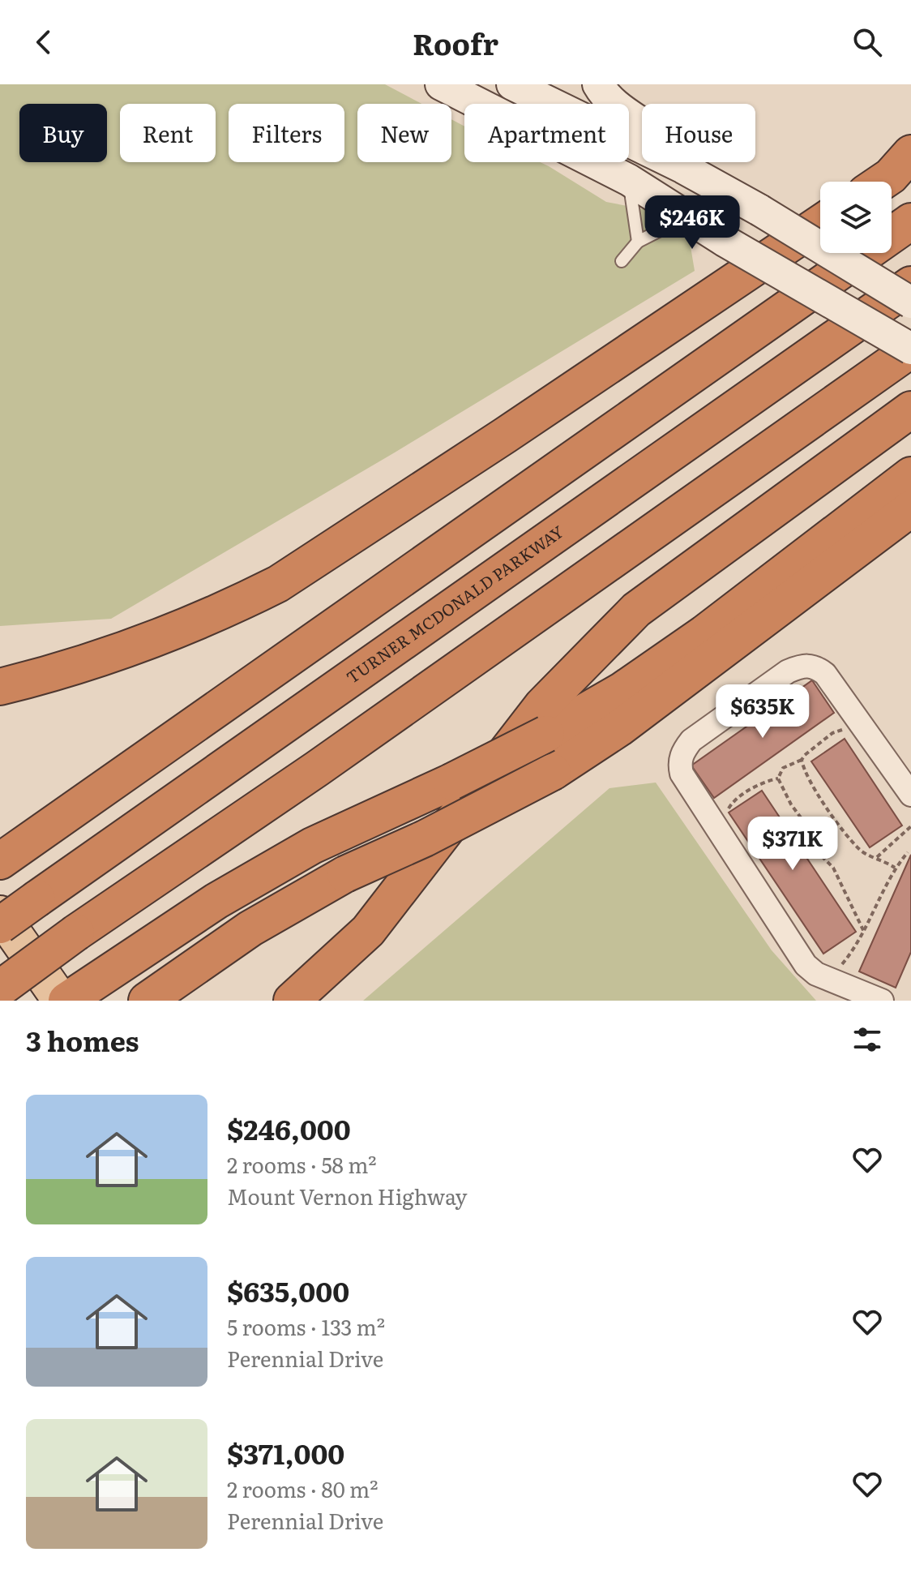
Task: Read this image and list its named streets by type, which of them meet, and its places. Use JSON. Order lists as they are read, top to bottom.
{
  "streets": {
    "highway": ["TURNER MCDONALD PARKWAY"]
  },
  "page": {
    "header": "Roofr",
    "chip": [
      "Buy",
      "Rent",
      "Filters",
      "New",
      "Apartment",
      "House"
    ],
    "price": ["$246K", "$635K", "$371K"],
    "heading": "3 homes",
    "list": [
      {
        "name": "$246,000",
        "note": "2 rooms · 58 m² · Mount Vernon Highway"
      },
      {
        "name": "$635,000",
        "note": "5 rooms · 133 m² · Perennial Drive"
      },
      {
        "name": "$371,000",
        "note": "2 rooms · 80 m² · Perennial Drive"
      }
    ]
  }
}
